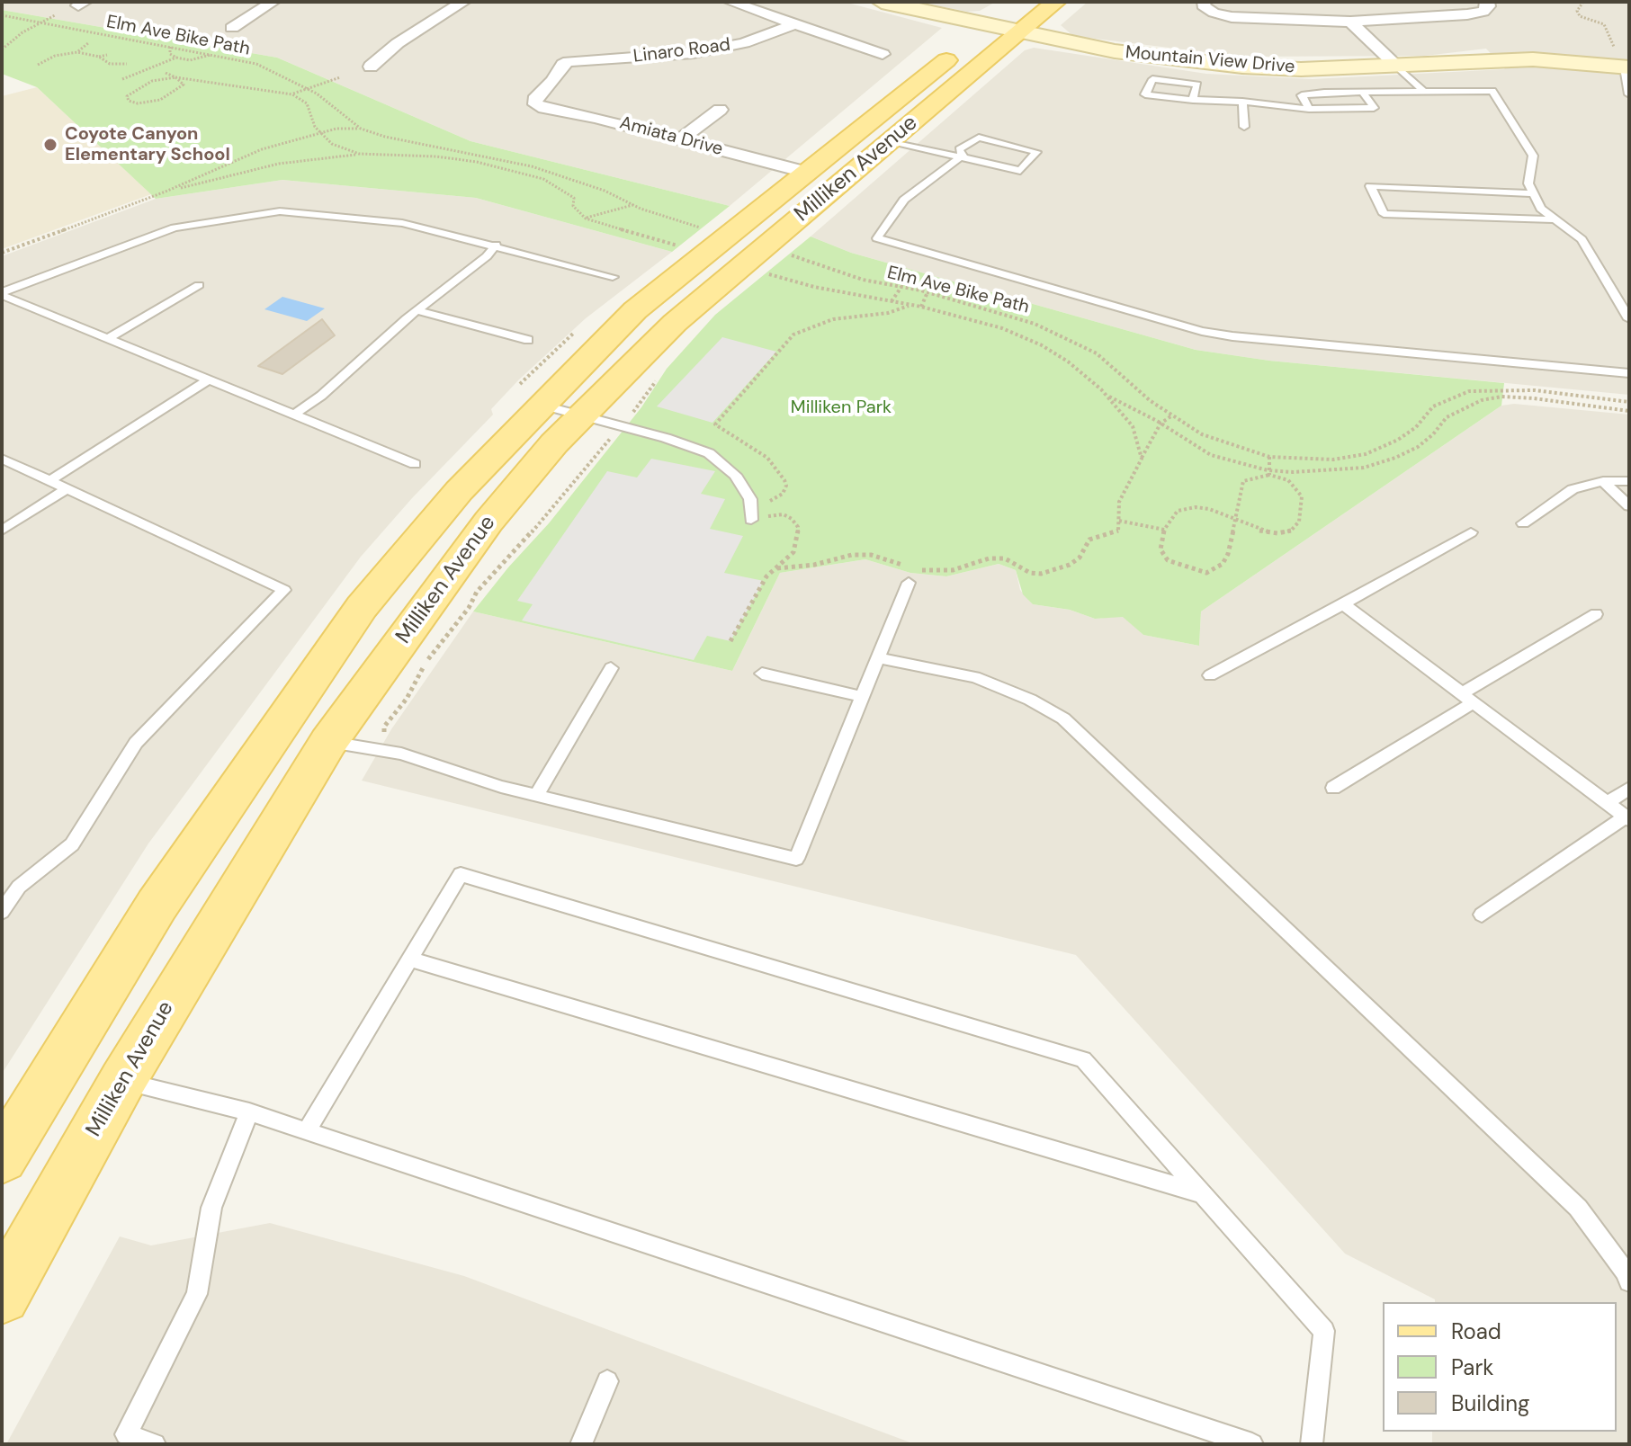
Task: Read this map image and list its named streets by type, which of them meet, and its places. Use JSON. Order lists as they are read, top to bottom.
{
  "streets": {
    "main road": ["Milliken Avenue"],
    "street": ["Linaro Road", "Mountain View Drive", "Amiata Drive"],
    "path": ["Elm Ave Bike Path"]
  },
  "crossings": [
    ["Linaro Road", "Amiata Drive"],
    ["Mountain View Drive", "Milliken Avenue"],
    ["Amiata Drive", "Milliken Avenue"]
  ],
  "parks": ["Milliken Park"],
  "places": ["Coyote Canyon Elementary School"],
  "legend": ["Road", "Park", "Building"]
}
